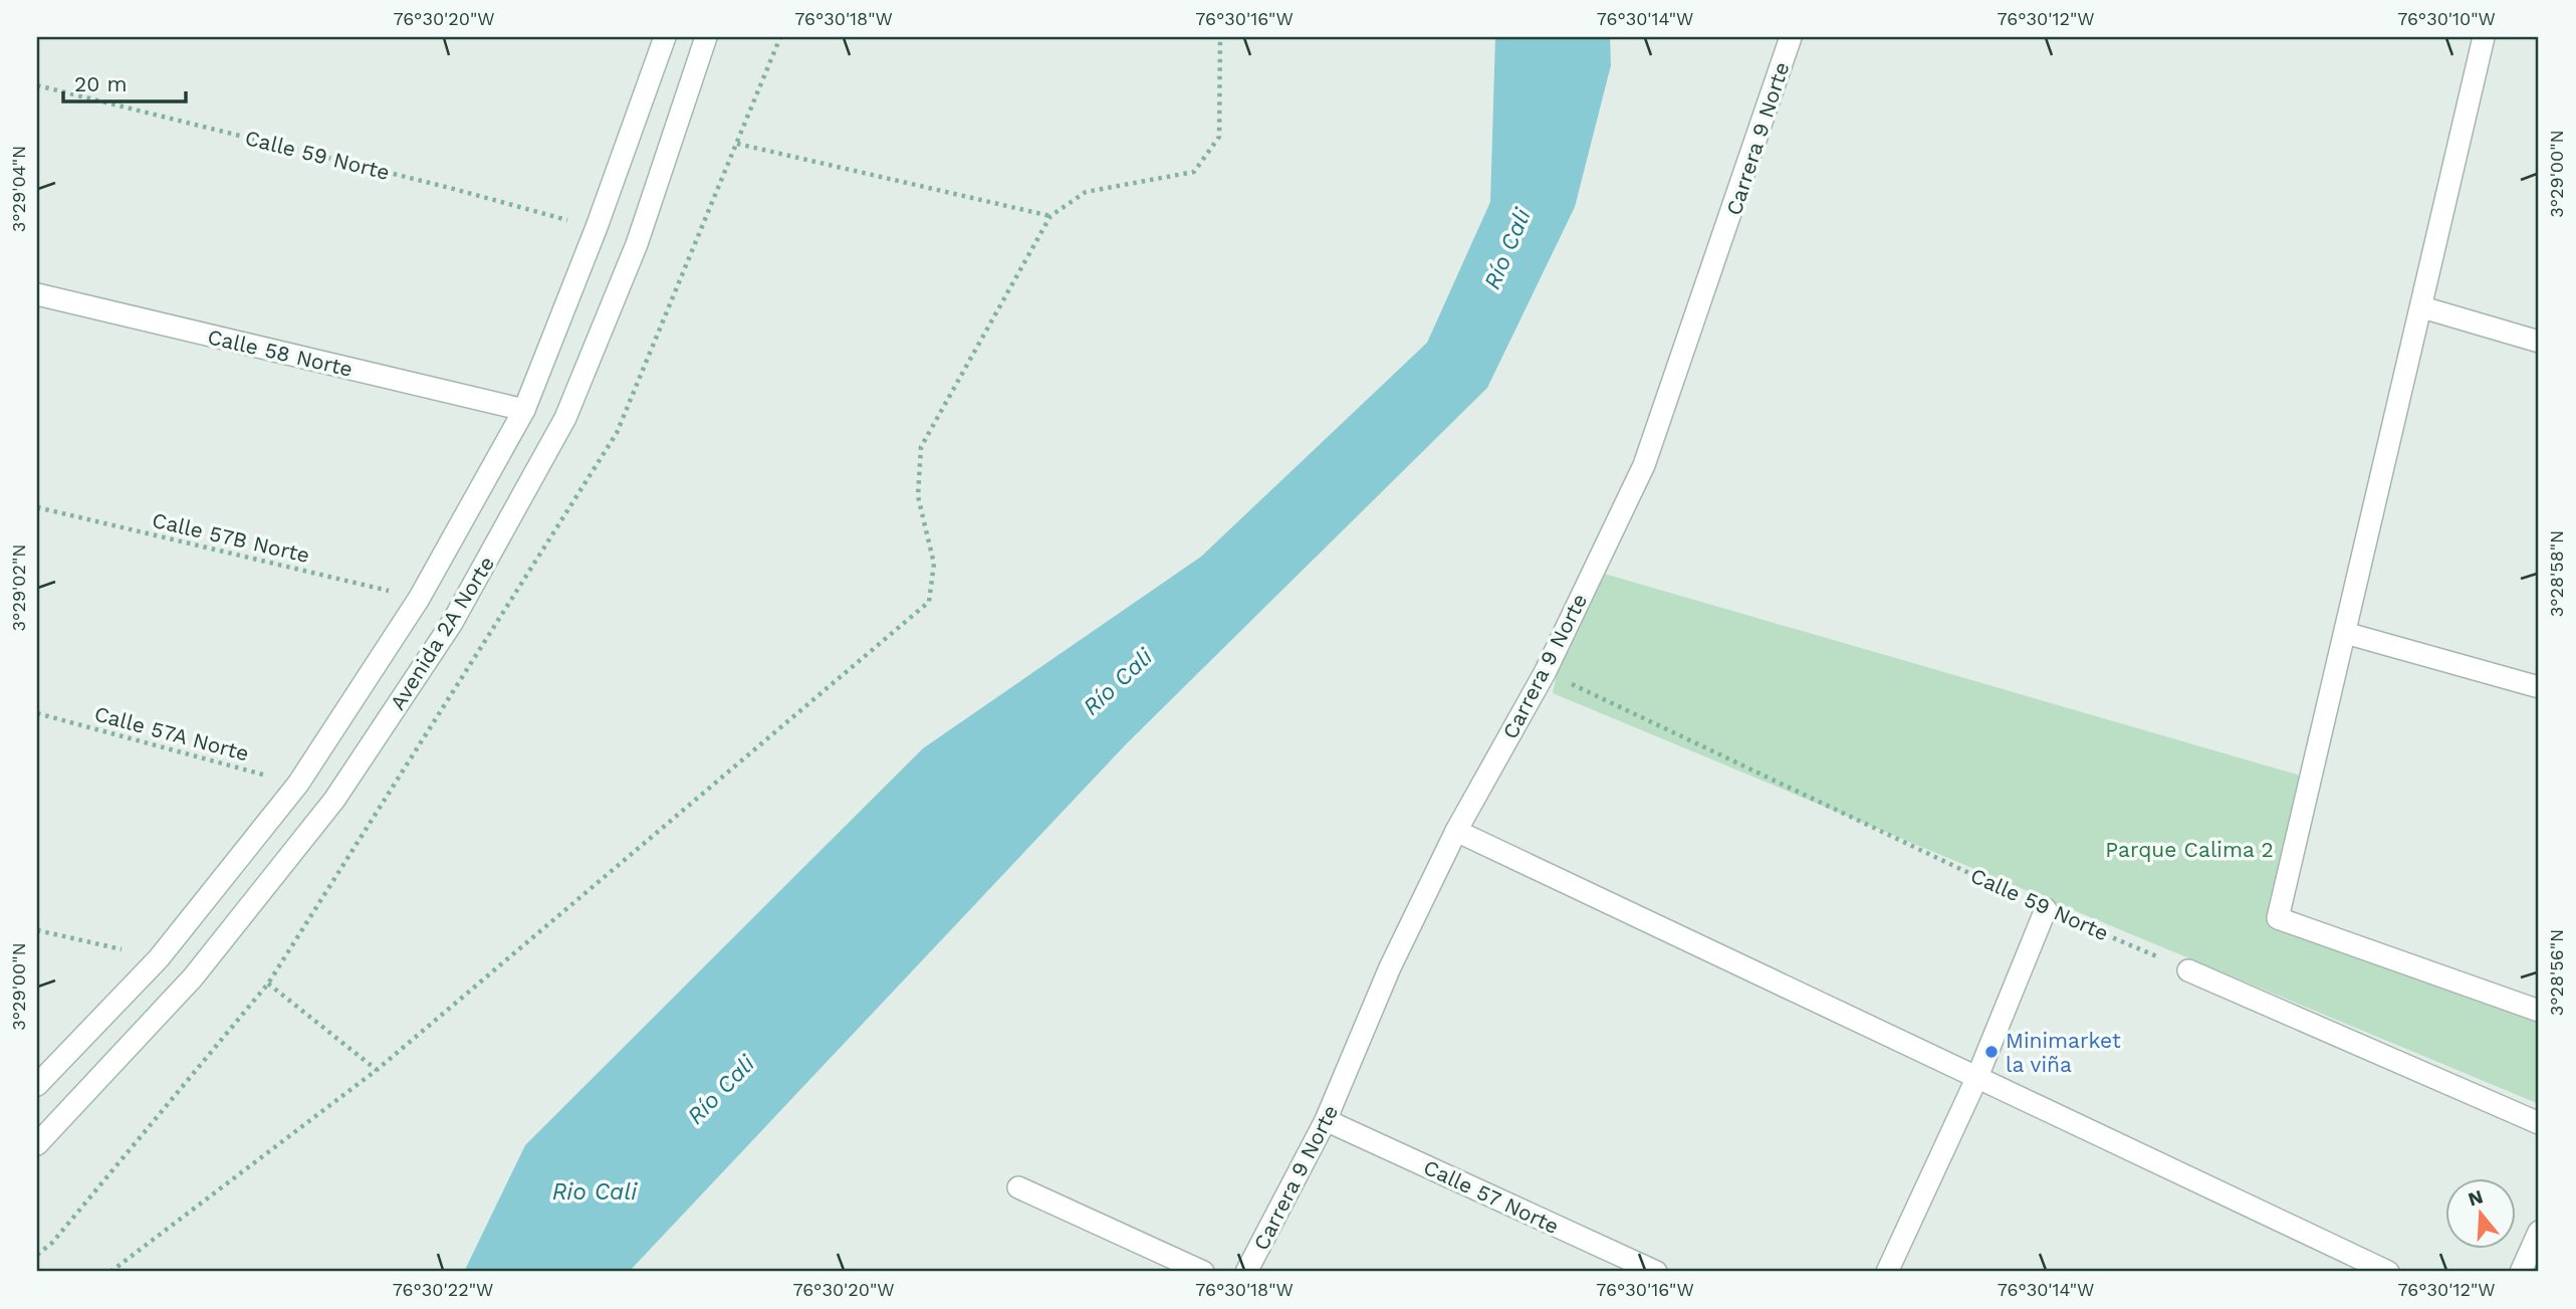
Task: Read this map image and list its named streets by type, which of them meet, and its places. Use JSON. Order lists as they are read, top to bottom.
{
  "streets": {
    "street": [
      "Carrera 9 Norte",
      "Calle 58 Norte",
      "Avenida 2A Norte",
      "Calle 57 Norte"
    ],
    "path": ["Calle 59 Norte", "Calle 57B Norte", "Calle 57A Norte"]
  },
  "crossings": [
    ["Carrera 9 Norte", "Calle 59 Norte"],
    ["Carrera 9 Norte", "Calle 57 Norte"],
    ["Calle 59 Norte", "Avenida 2A Norte"],
    ["Calle 58 Norte", "Avenida 2A Norte"],
    ["Calle 57B Norte", "Avenida 2A Norte"],
    ["Avenida 2A Norte", "Calle 57A Norte"]
  ],
  "water": ["Río Cali", "Rio Cali"],
  "parks": ["Parque Calima 2"],
  "places": ["Minimarket la viña"],
  "scale_bar": "20 m",
  "north": "top",
  "coordinates": [
    "76°30'20\"W",
    "76°30'18\"W",
    "76°30'16\"W",
    "76°30'14\"W",
    "76°30'12\"W",
    "76°30'10\"W",
    "3°29'00\"N",
    "3°29'04\"N",
    "3°28'58\"N",
    "3°29'02\"N",
    "3°28'56\"N",
    "76°30'22\"W"
  ]
}
